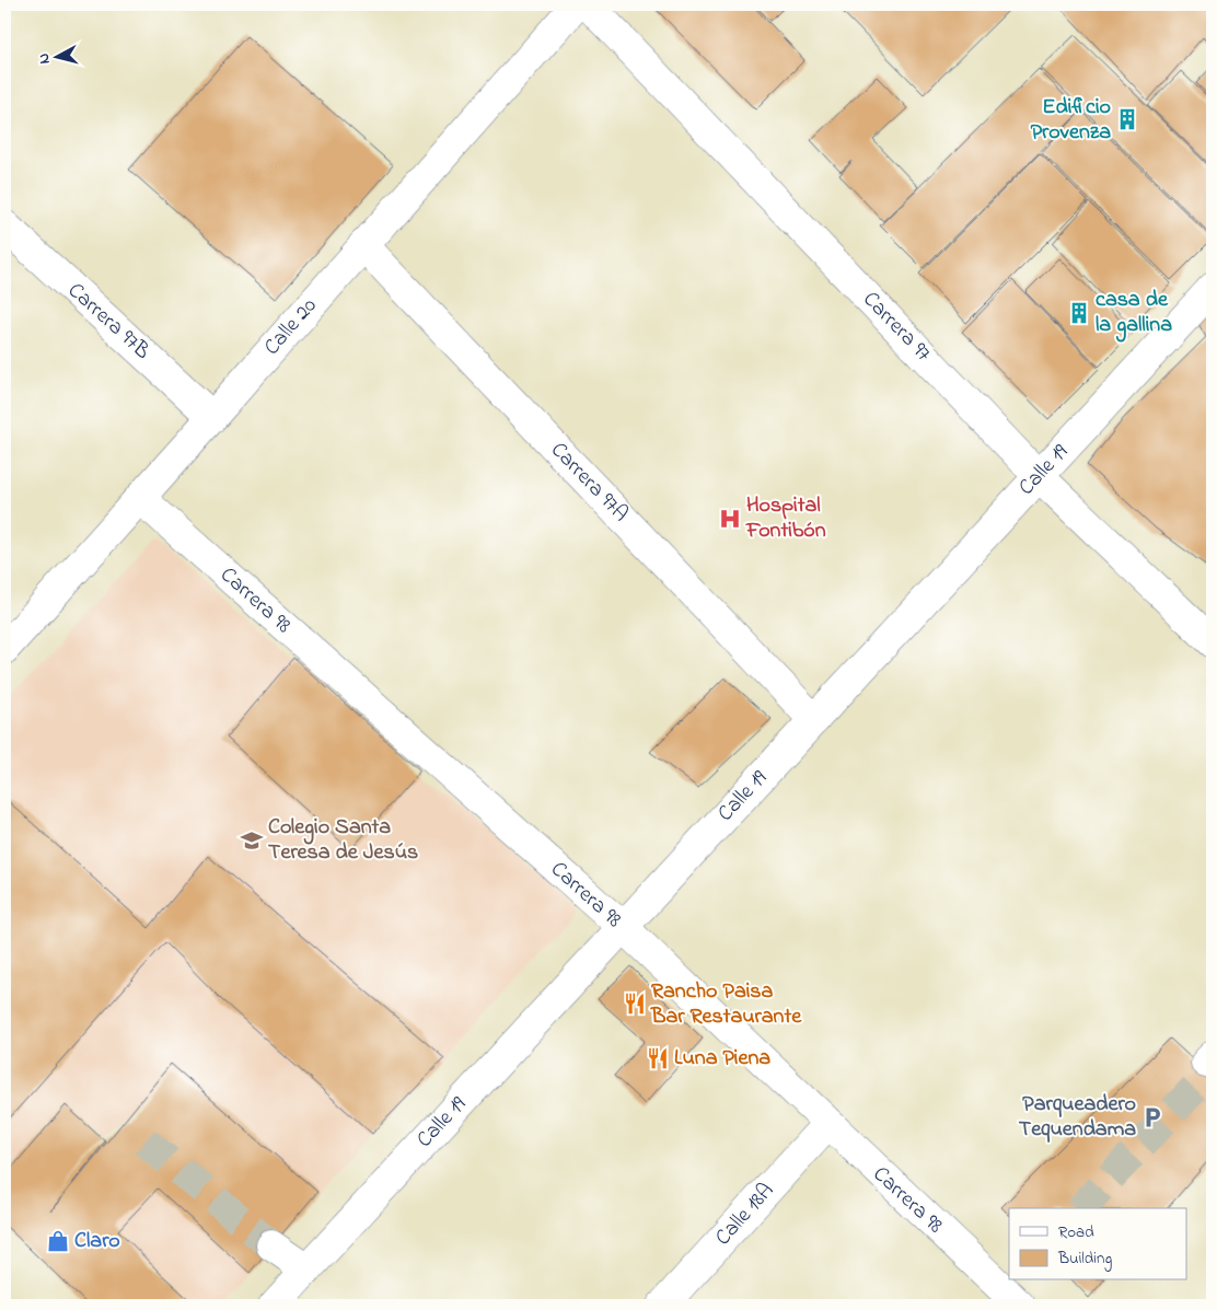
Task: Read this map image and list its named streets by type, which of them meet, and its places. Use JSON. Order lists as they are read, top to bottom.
{
  "streets": {
    "street": [
      "Carrera 97B",
      "Calle 20",
      "Carrera 97",
      "Calle 19",
      "Carrera 97A",
      "Carrera 98",
      "Calle 18A"
    ]
  },
  "crossings": [
    ["Carrera 97B", "Calle 20"],
    ["Calle 20", "Carrera 97A"],
    ["Calle 20", "Carrera 98"],
    ["Carrera 97", "Calle 19"],
    ["Calle 19", "Carrera 97A"],
    ["Calle 19", "Carrera 98"],
    ["Carrera 98", "Calle 18A"]
  ],
  "places": {
    "building": ["Edificio Provenza", "casa de la gallina"],
    "hospital": ["Hospital Fontibón"],
    "school or university": ["Colegio Santa Teresa de Jesús"],
    "restaurant": ["Rancho Paisa Bar Restaurante", "Luna Piena"],
    "parking": ["Parqueadero Tequendama"],
    "shop": ["Claro"]
  },
  "legend": ["Road", "Building"],
  "north": "left"
}
